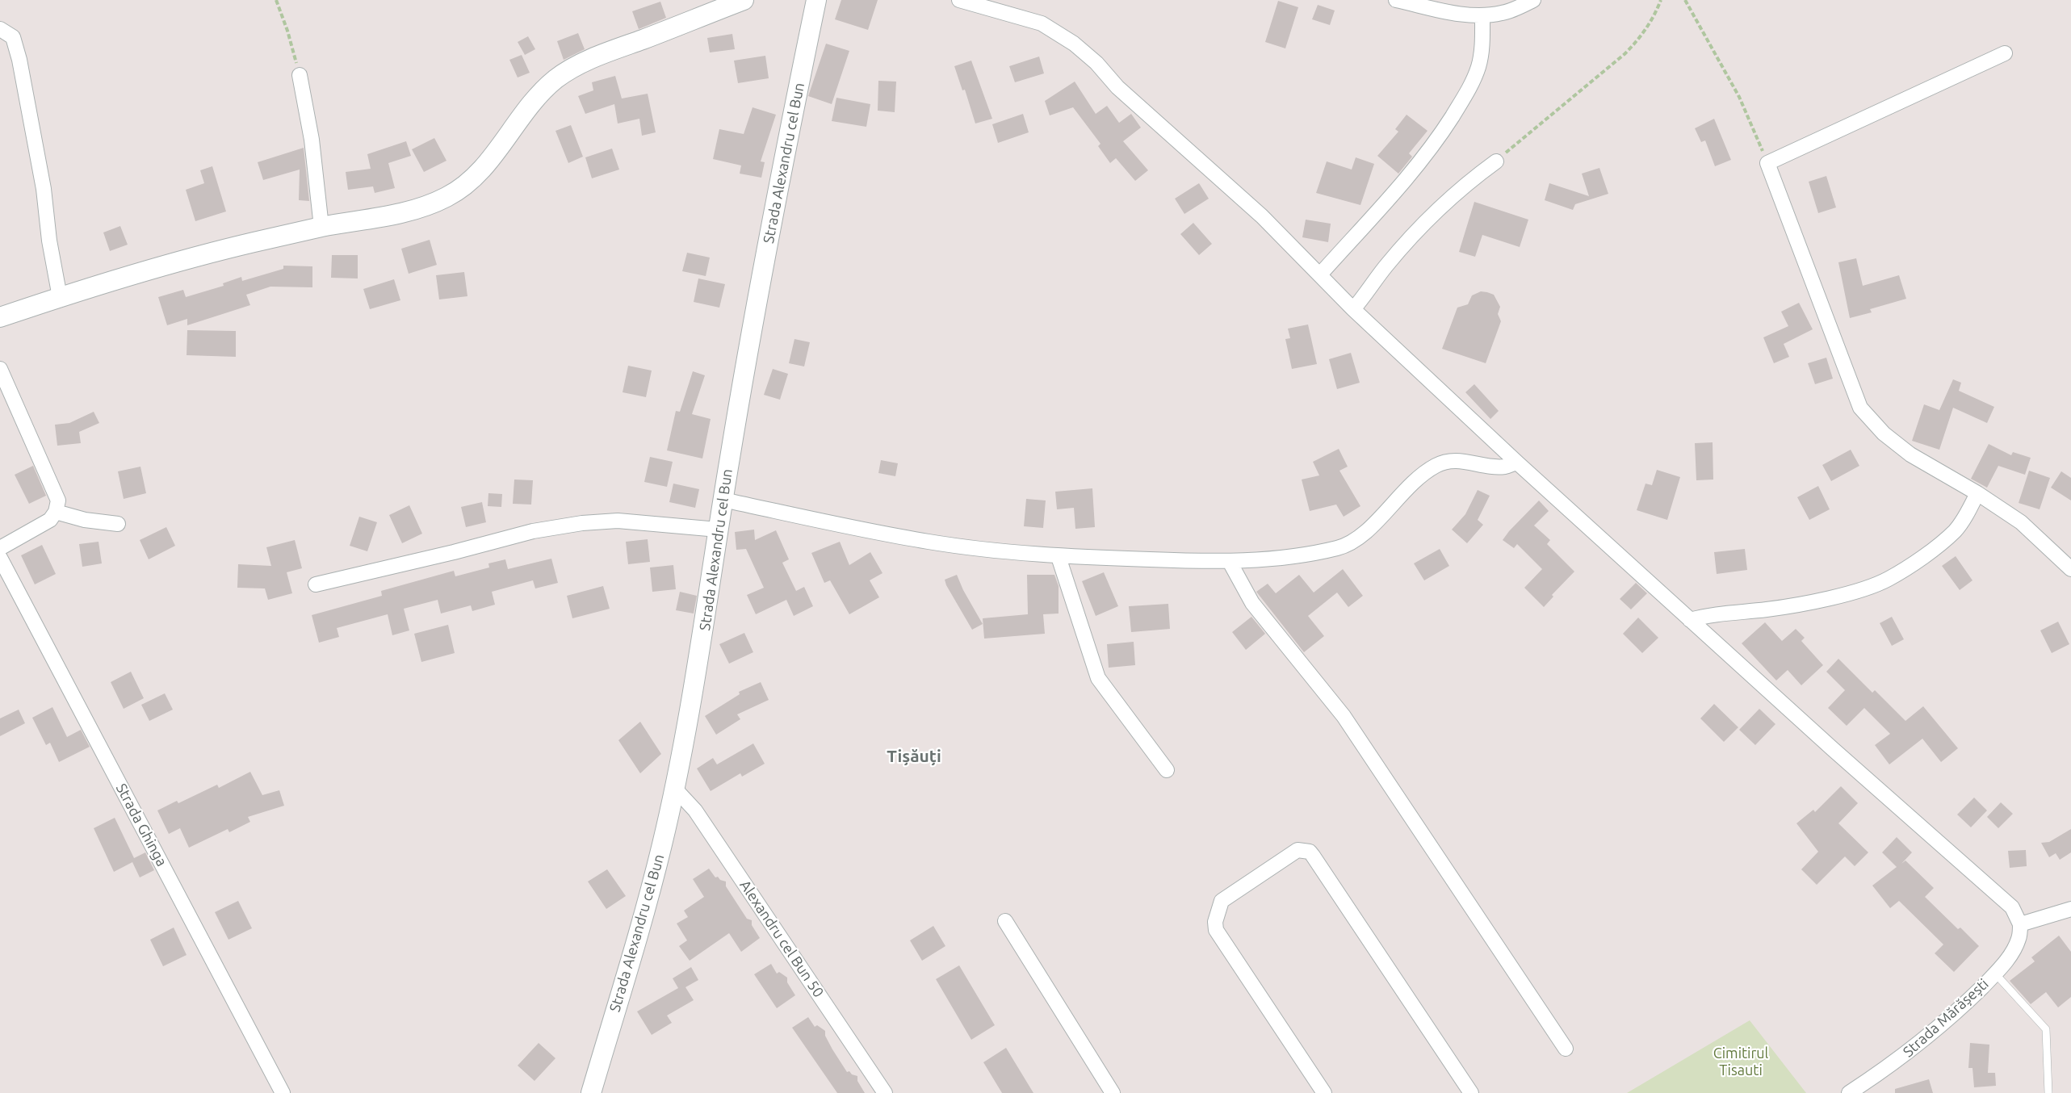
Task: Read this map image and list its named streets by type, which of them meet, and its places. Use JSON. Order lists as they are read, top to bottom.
{
  "streets": {
    "street": [
      "Strada Alexandru cel Bun",
      "Strada Ghinga",
      "Alexandru cel Bun 50",
      "Strada Mărășești"
    ]
  },
  "crossings": [
    ["Strada Alexandru cel Bun", "Alexandru cel Bun 50"]
  ],
  "districts": ["Tișăuți"],
  "parks": ["Cimitirul Tisauti"]
}
